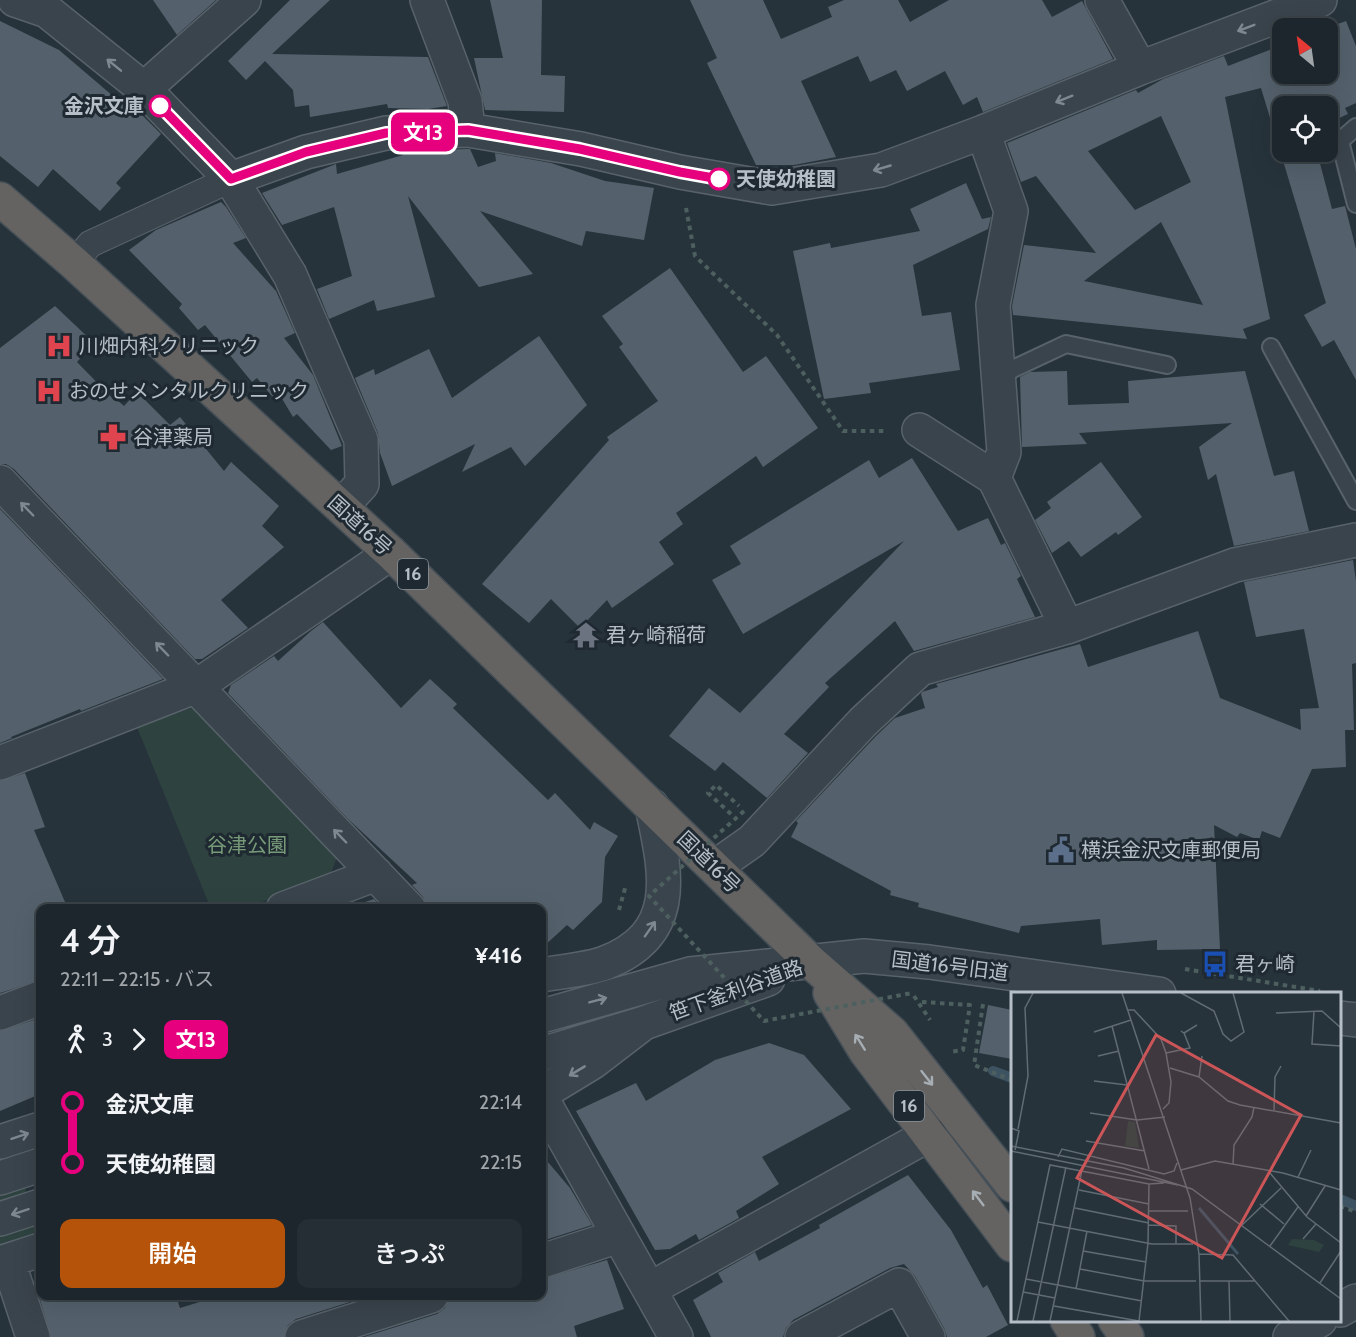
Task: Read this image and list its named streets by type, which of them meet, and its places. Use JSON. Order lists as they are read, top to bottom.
{
  "streets": {
    "highway": ["国道16号", "16"],
    "street": ["国道16号旧道", "笹下釜利谷道路"]
  },
  "crossings": [
    ["国道16号", "国道16号旧道"],
    ["国道16号", "笹下釜利谷道路"],
    ["国道16号旧道", "笹下釜利谷道路"]
  ],
  "parks": ["谷津公園"],
  "places": {
    "other": ["金沢文庫", "天使幼稚園"],
    "hospital": ["川畑内科クリニック", "おのせメンタルクリニック"],
    "pharmacy": ["谷津薬局"],
    "temple": ["君ヶ崎稲荷"],
    "public building": ["横浜金沢文庫郵便局"],
    "bus stop": ["君ヶ崎"]
  },
  "lines": ["bus line 文13"],
  "north": "top left",
  "page": {
    "on_map": "文13",
    "heading": ["4 分", "22:11 – 22:15 · バス", "¥416"],
    "legs": ["3", "文13"],
    "list": [
      {
        "name": "金沢文庫",
        "value": "22:14"
      },
      {
        "name": "天使幼稚園",
        "value": "22:15"
      }
    ],
    "buttons": ["開始", "きっぷ"]
  }
}
